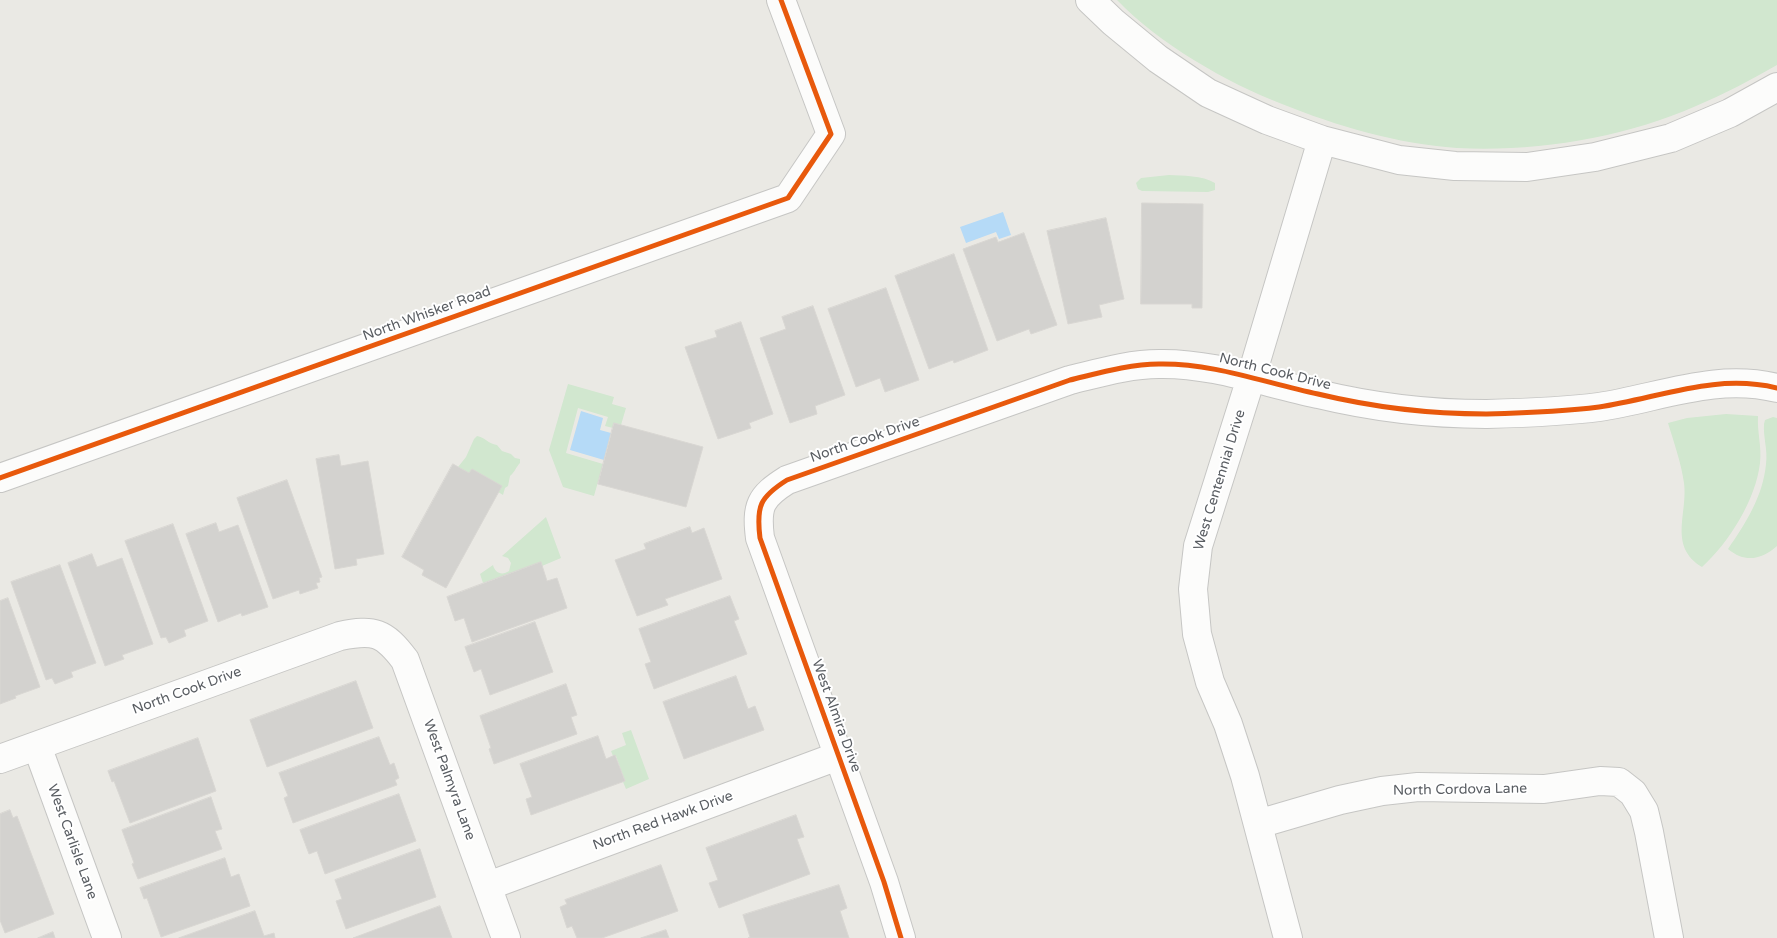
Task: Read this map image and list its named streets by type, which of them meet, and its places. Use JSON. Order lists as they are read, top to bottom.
{
  "streets": {
    "street": [
      "North Whisker Road",
      "North Cook Drive",
      "West Centennial Drive",
      "West Almira Drive",
      "West Palmyra Lane",
      "North Cordova Lane",
      "North Red Hawk Drive",
      "West Carlisle Lane"
    ]
  },
  "crossings": [
    ["North Cook Drive", "West Centennial Drive"],
    ["North Cook Drive", "West Almira Drive"],
    ["North Cook Drive", "West Palmyra Lane"],
    ["North Cook Drive", "West Carlisle Lane"],
    ["West Centennial Drive", "North Cordova Lane"],
    ["West Almira Drive", "North Red Hawk Drive"],
    ["West Palmyra Lane", "North Red Hawk Drive"]
  ]
}
